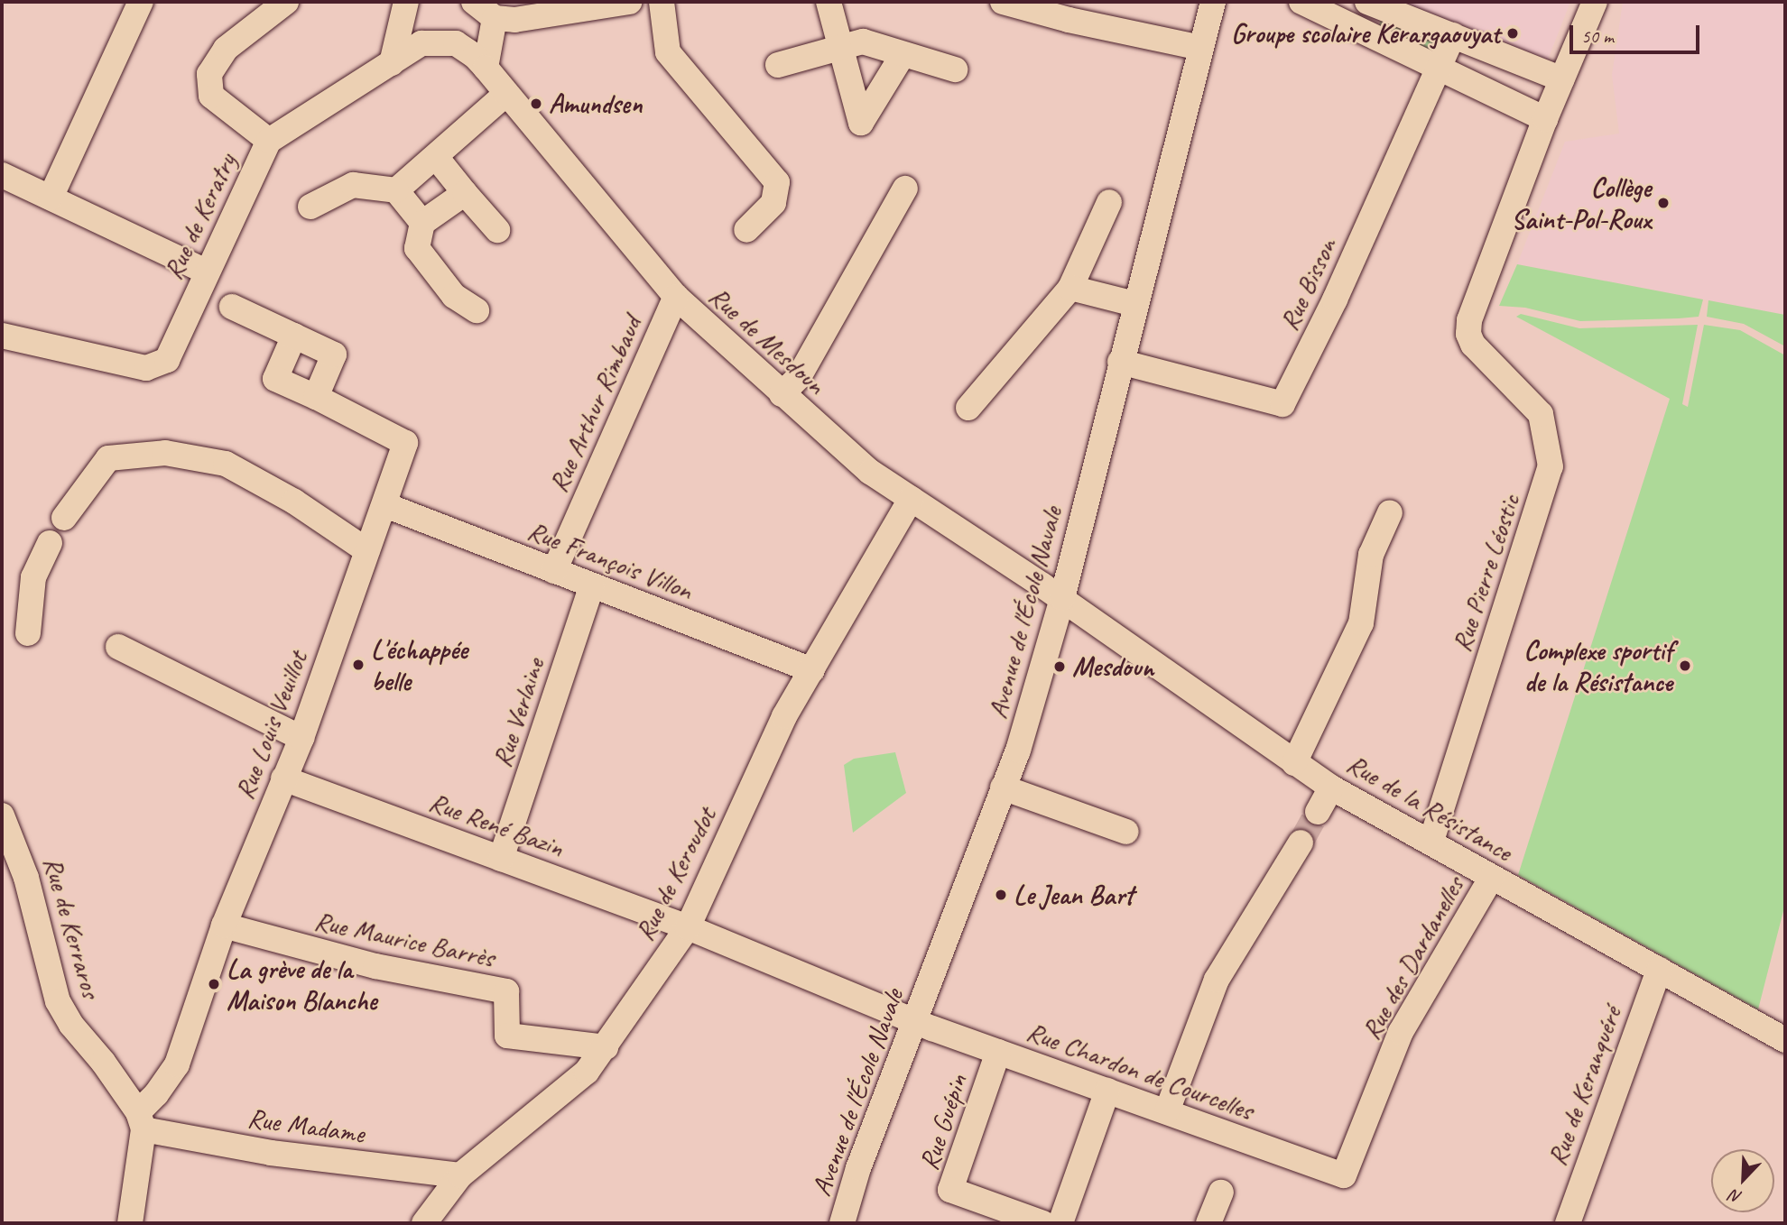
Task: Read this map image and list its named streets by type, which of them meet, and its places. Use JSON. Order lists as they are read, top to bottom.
{
  "streets": {
    "street": [
      "Rue de Keratry",
      "Rue Bisson",
      "Rue de Mesdoun",
      "Rue Arthur Rimbaud",
      "Rue François Villon",
      "Rue Pierre Léostic",
      "Avenue de l'École Navale",
      "Rue Verlaine",
      "Rue Louis Veuillot",
      "Rue de la Résistance",
      "Rue René Bazin",
      "Rue de Keroudot",
      "Rue de Kerraros",
      "Rue Maurice Barrès",
      "Rue des Dardanelles",
      "Rue Chardon de Courcelles",
      "Rue de Keranquéré",
      "Rue Guépin",
      "Rue Madame"
    ]
  },
  "crossings": [
    ["Rue de Keratry", "Rue de Mesdoun"],
    ["Rue Bisson", "Avenue de l'École Navale"],
    ["Rue de Mesdoun", "Rue Arthur Rimbaud"],
    ["Rue de Mesdoun", "Avenue de l'École Navale"],
    ["Rue de Mesdoun", "Rue de la Résistance"],
    ["Rue de Mesdoun", "Rue de Keroudot"],
    ["Rue Arthur Rimbaud", "Rue François Villon"],
    ["Rue François Villon", "Rue Verlaine"],
    ["Rue François Villon", "Rue Louis Veuillot"],
    ["Rue François Villon", "Rue de Keroudot"],
    ["Rue Pierre Léostic", "Rue de la Résistance"],
    ["Avenue de l'École Navale", "Rue de la Résistance"],
    ["Avenue de l'École Navale", "Rue René Bazin"],
    ["Avenue de l'École Navale", "Rue Chardon de Courcelles"],
    ["Rue Verlaine", "Rue René Bazin"],
    ["Rue Louis Veuillot", "Rue René Bazin"],
    ["Rue Louis Veuillot", "Rue de Kerraros"],
    ["Rue Louis Veuillot", "Rue Maurice Barrès"],
    ["Rue Louis Veuillot", "Rue Madame"],
    ["Rue de la Résistance", "Rue des Dardanelles"],
    ["Rue de la Résistance", "Rue de Keranquéré"],
    ["Rue René Bazin", "Rue de Keroudot"],
    ["Rue René Bazin", "Rue Chardon de Courcelles"],
    ["Rue de Keroudot", "Rue Maurice Barrès"],
    ["Rue de Keroudot", "Rue Madame"],
    ["Rue de Kerraros", "Rue Madame"],
    ["Rue des Dardanelles", "Rue Chardon de Courcelles"],
    ["Rue Chardon de Courcelles", "Rue Guépin"]
  ],
  "places": [
    "Groupe scolaire Kerargaouyat",
    "Amundsen",
    "Collège Saint-Pol-Roux",
    "L'échappée belle",
    "Complexe sportif de la Résistance",
    "Mesdoun",
    "Le Jean Bart",
    "La grève de la Maison Blanche"
  ],
  "scale_bar": "50 m",
  "north": "bottom left"
}
